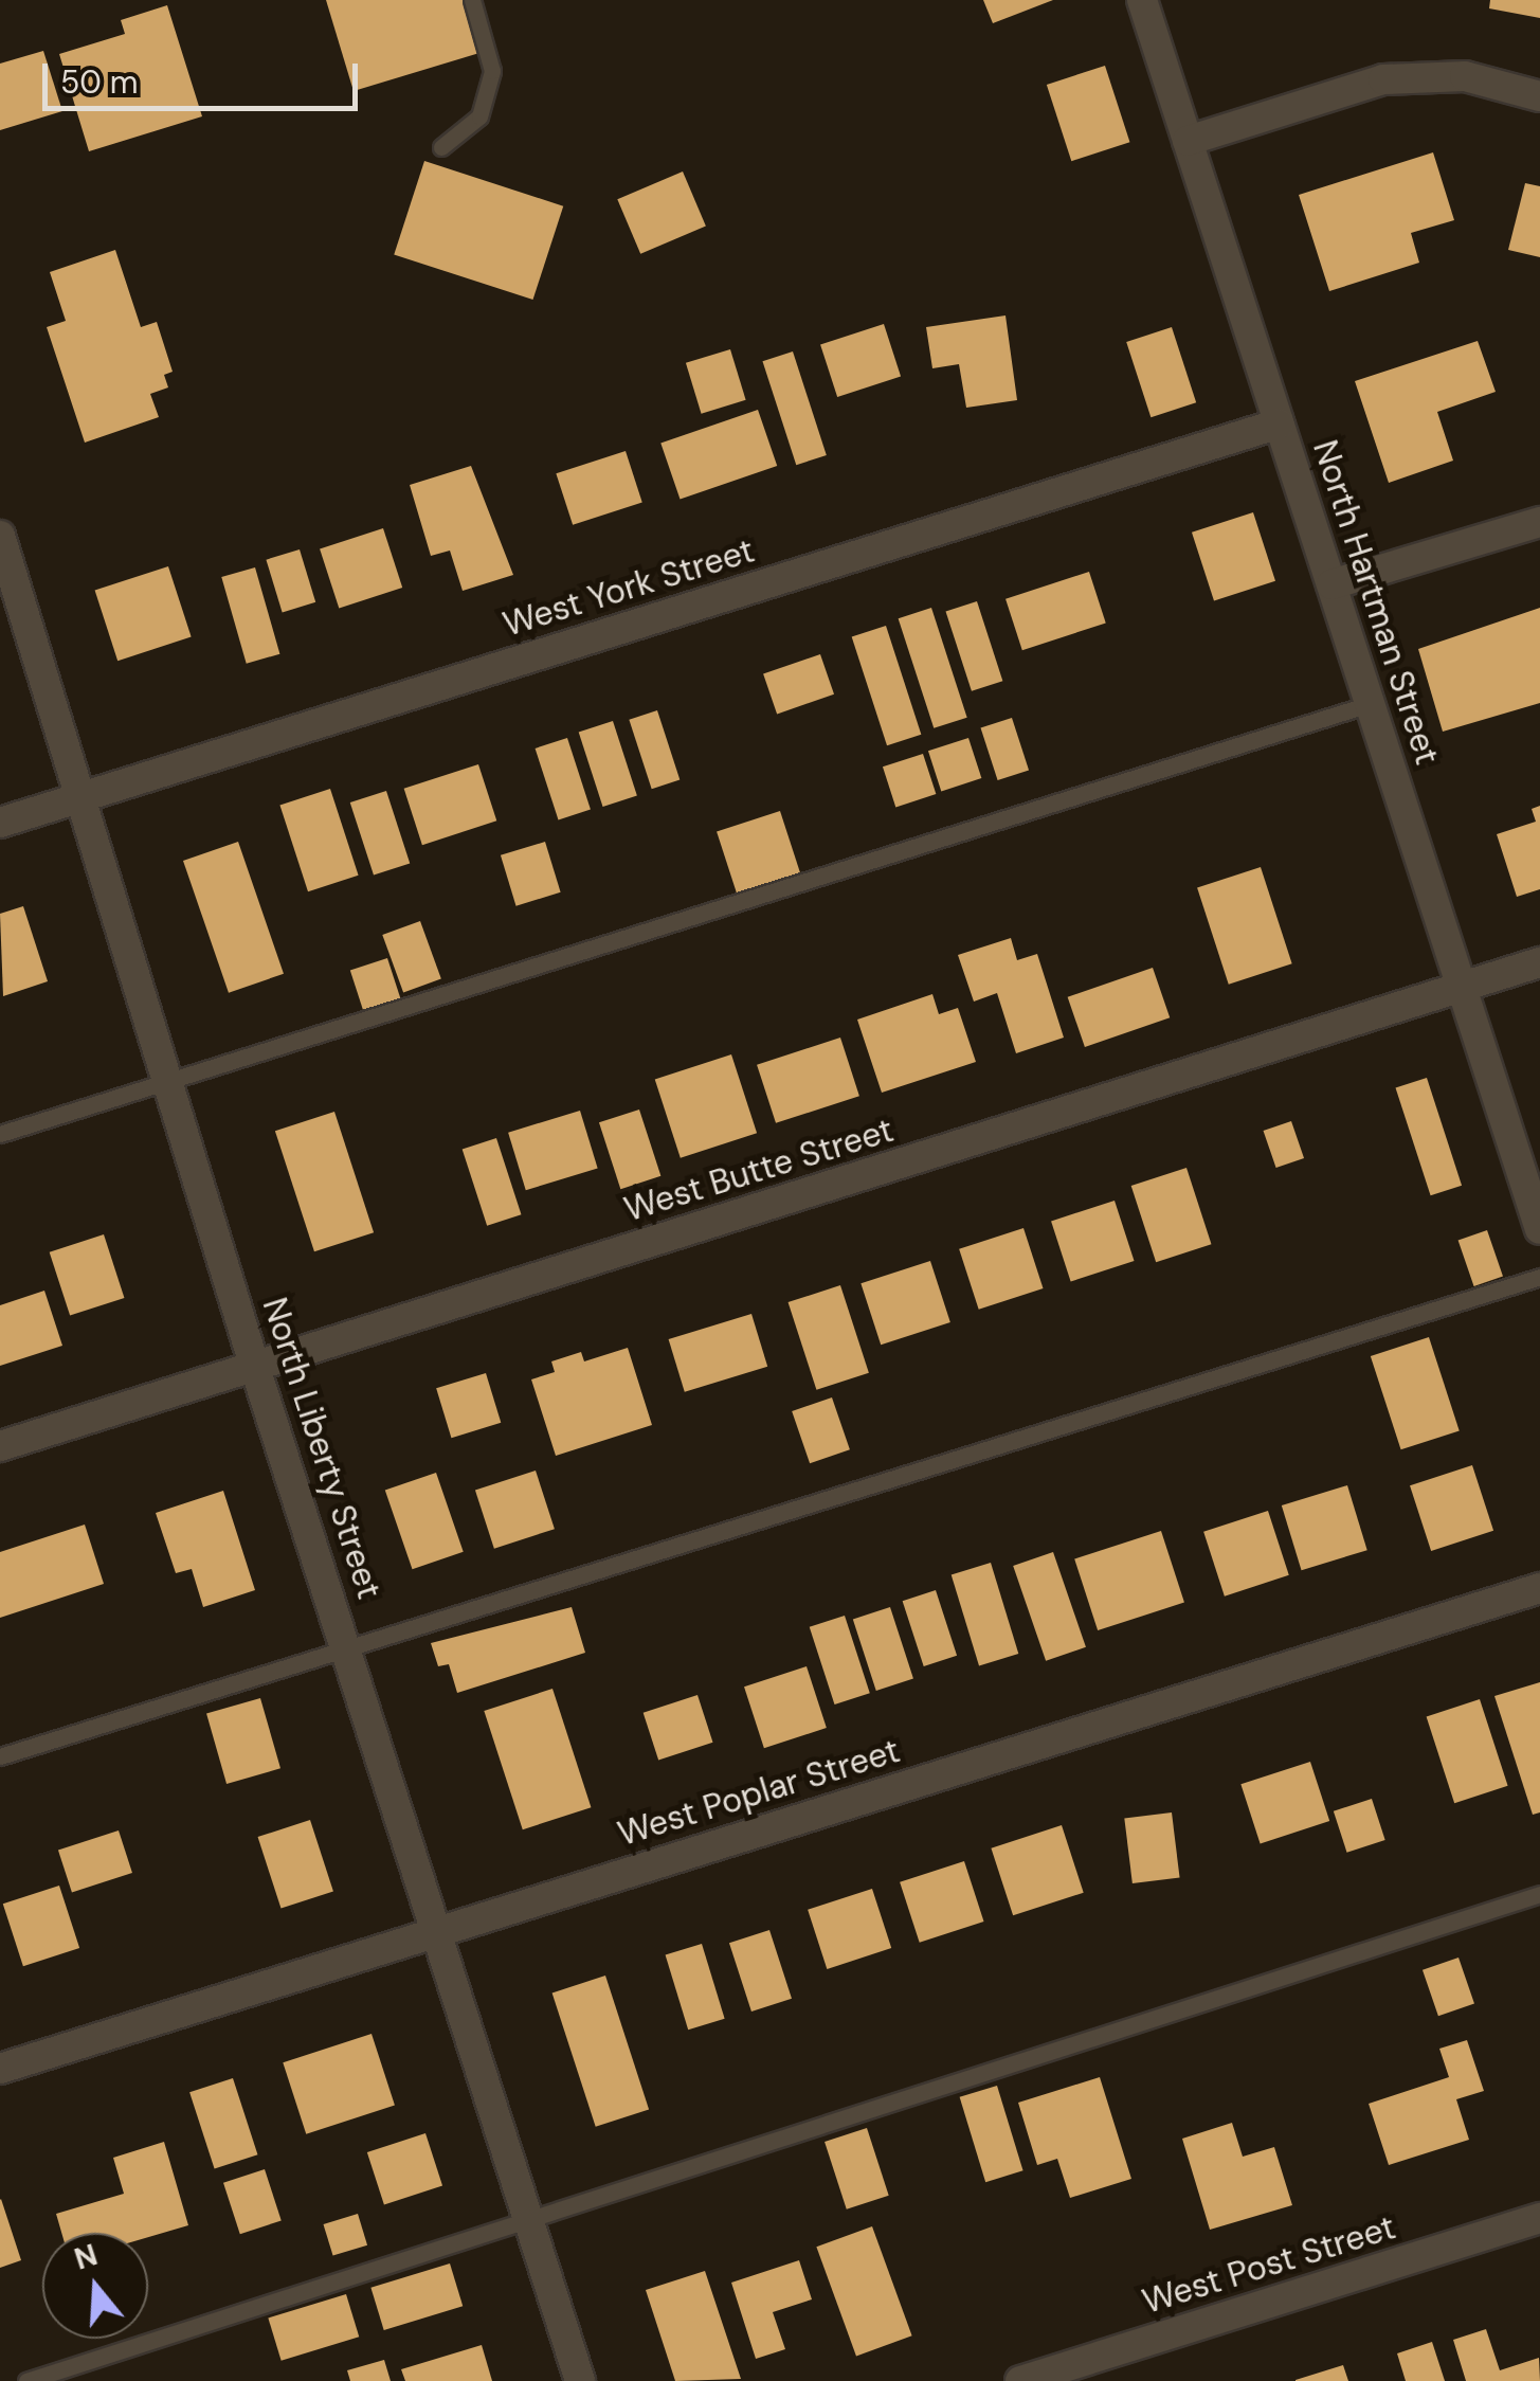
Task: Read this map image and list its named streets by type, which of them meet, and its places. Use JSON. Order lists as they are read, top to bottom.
{
  "streets": {
    "street": [
      "West York Street",
      "North Hartman Street",
      "West Butte Street",
      "North Liberty Street",
      "West Poplar Street",
      "West Post Street"
    ]
  },
  "crossings": [
    ["West York Street", "North Hartman Street"],
    ["West York Street", "North Liberty Street"],
    ["North Hartman Street", "West Butte Street"],
    ["West Butte Street", "North Liberty Street"],
    ["North Liberty Street", "West Poplar Street"]
  ],
  "scale_bar": "50 m",
  "north": "top"
}
